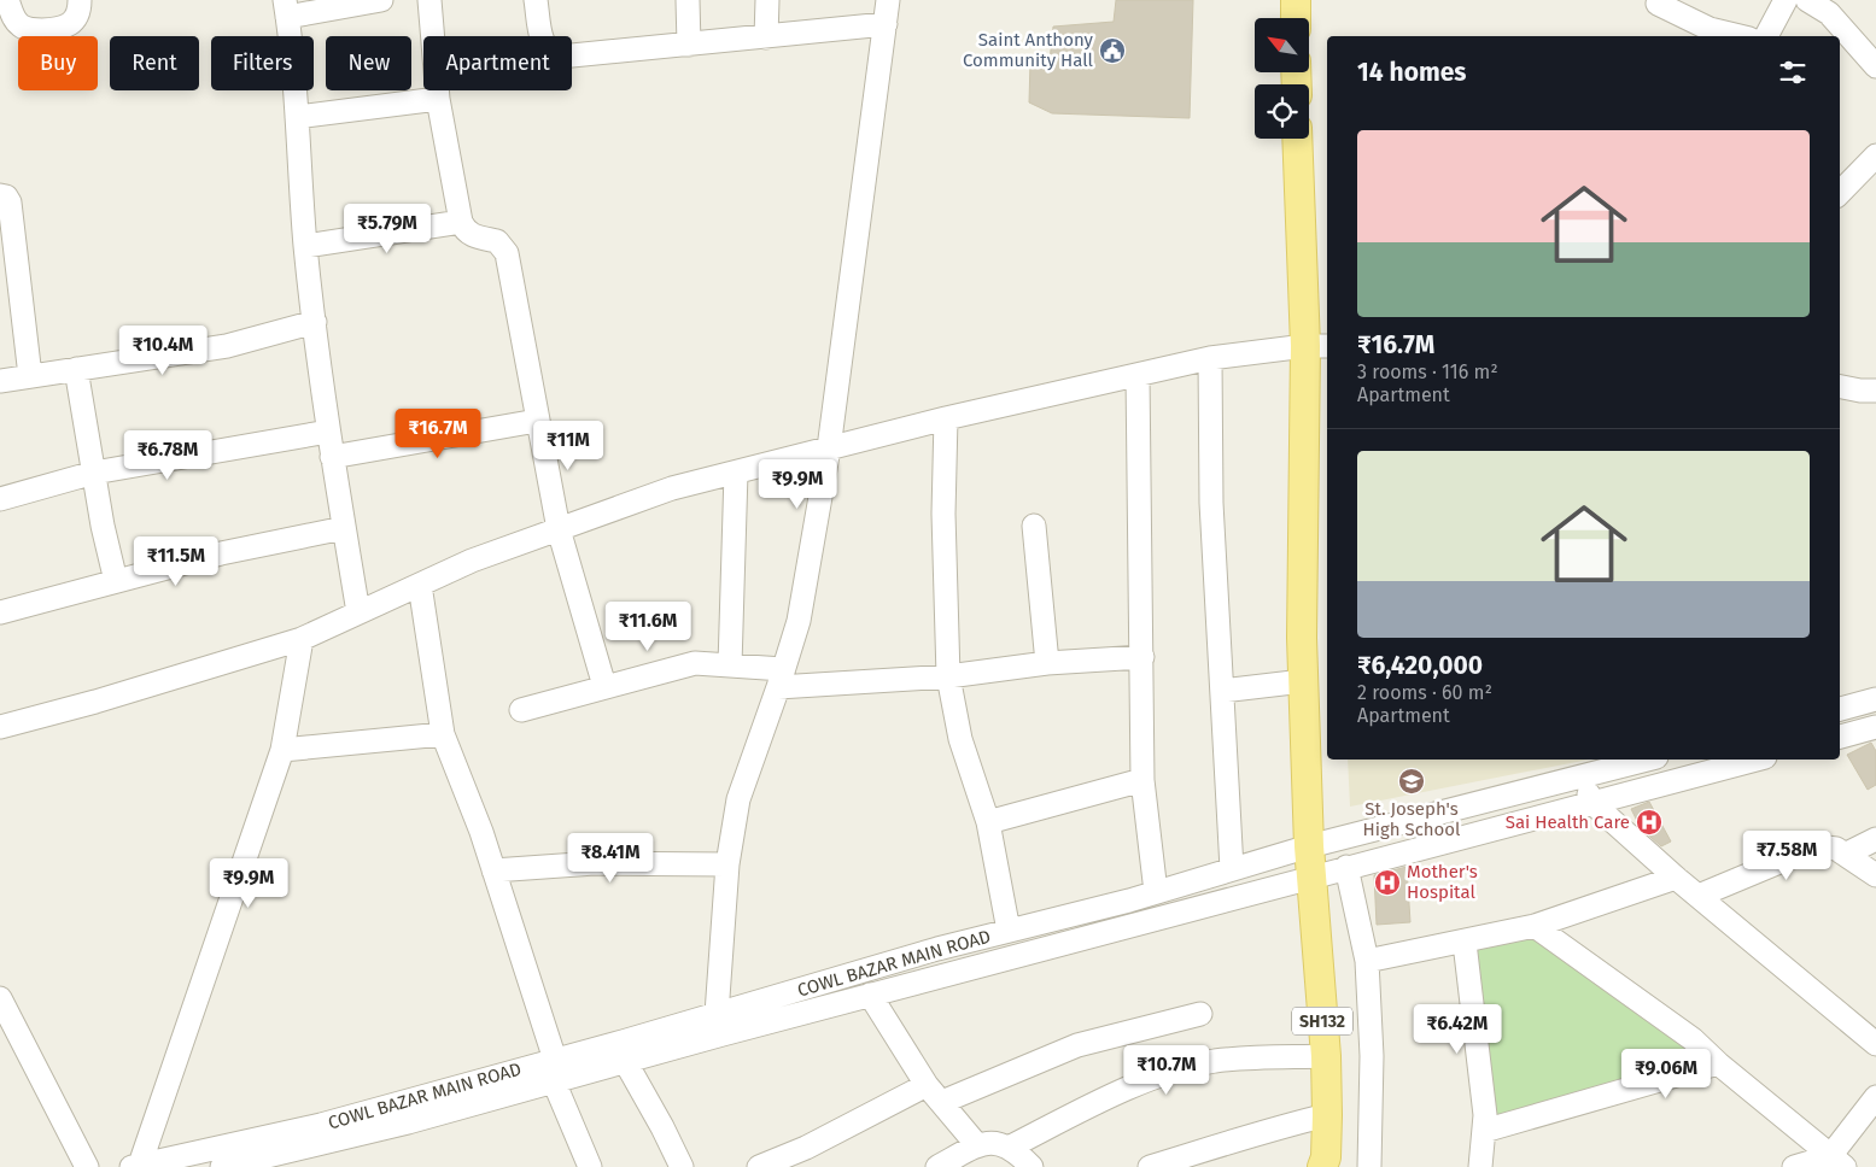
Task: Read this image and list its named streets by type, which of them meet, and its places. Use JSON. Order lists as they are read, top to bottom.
{
  "streets": {
    "main road": ["SH132"],
    "street": ["COWL BAZAR MAIN ROAD"]
  },
  "crossings": [
    ["COWL BAZAR MAIN ROAD", "SH132"]
  ],
  "places": {
    "public building": ["Saint Anthony Community Hall"],
    "school or university": ["St. Joseph's High School"],
    "hospital": ["Sai Health Care", "Mother's Hospital"]
  },
  "north": "top left",
  "page": {
    "chip": [
      "Buy",
      "Rent",
      "Filters",
      "New",
      "Apartment"
    ],
    "heading": "14 homes",
    "list": [
      {
        "name": "₹16.7M",
        "note": "3 rooms · 116 m² · Apartment"
      },
      {
        "name": "₹6,420,000",
        "note": "2 rooms · 60 m² · Apartment"
      }
    ],
    "price": [
      "₹5.79M",
      "₹10.4M",
      "₹16.7M",
      "₹11M",
      "₹6.78M",
      "₹9.9M",
      "₹11.5M",
      "₹11.6M",
      "₹7.58M",
      "₹8.41M",
      "₹9.9M",
      "₹6.42M",
      "₹10.7M",
      "₹9.06M"
    ]
  }
}
